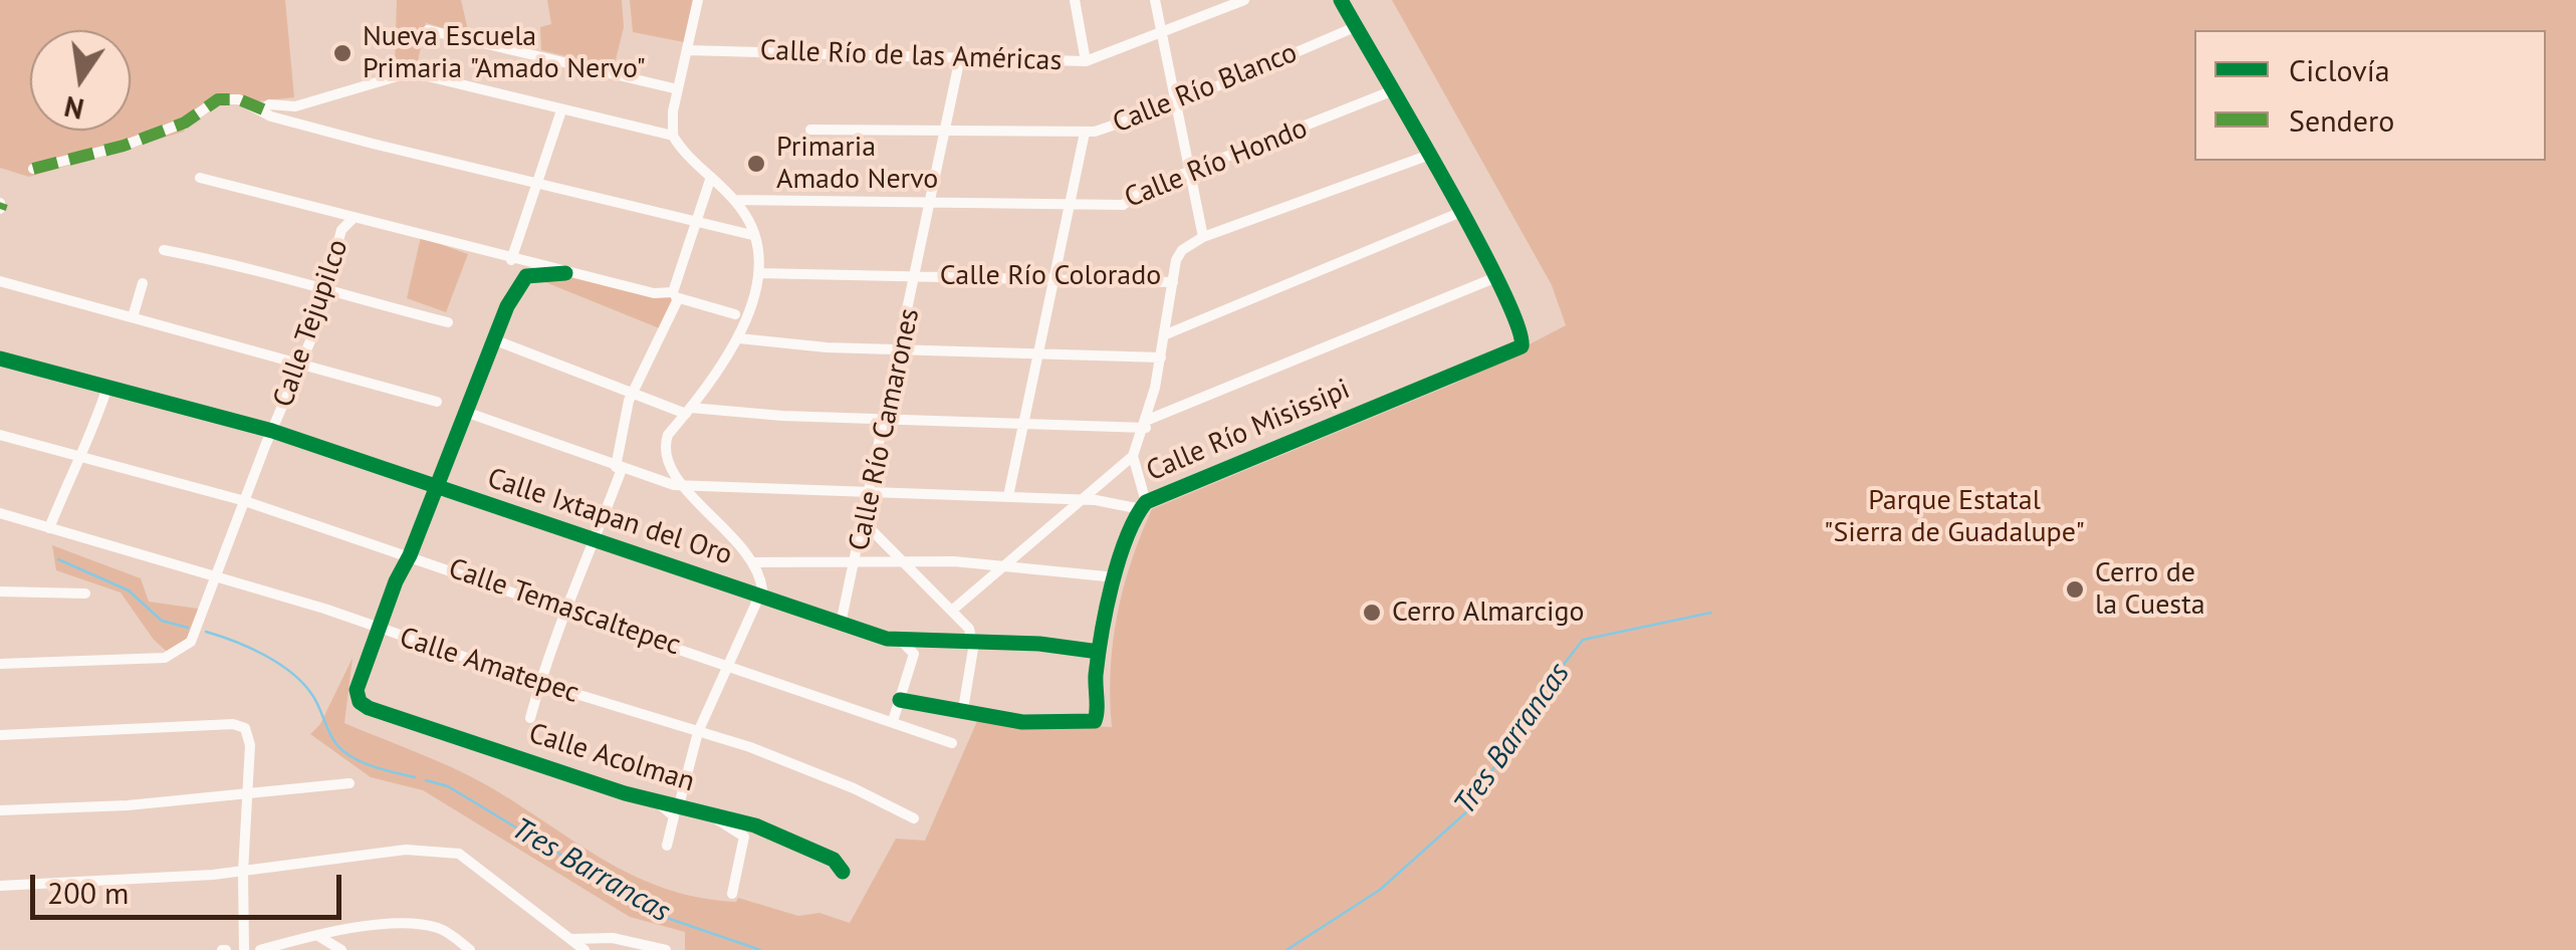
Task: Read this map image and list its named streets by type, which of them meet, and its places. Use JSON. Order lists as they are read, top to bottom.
{
  "streets": {
    "street": [
      "Calle Río de las Américas",
      "Calle Río Blanco",
      "Calle Río Hondo",
      "Calle Río Colorado",
      "Calle Tejupilco",
      "Calle Río Camarones",
      "Calle Río Misissipi",
      "Calle Ixtapan del Oro",
      "Calle Temascaltepec",
      "Calle Amatepec",
      "Calle Acolman"
    ]
  },
  "crossings": [
    ["Calle Río de las Américas", "Calle Río Camarones"],
    ["Calle Río Blanco", "Calle Río Camarones"],
    ["Calle Río Hondo", "Calle Río Camarones"],
    ["Calle Río Colorado", "Calle Río Camarones"],
    ["Calle Tejupilco", "Calle Ixtapan del Oro"],
    ["Calle Tejupilco", "Calle Temascaltepec"],
    ["Calle Tejupilco", "Calle Amatepec"],
    ["Calle Río Camarones", "Calle Ixtapan del Oro"],
    ["Calle Río Misissipi", "Calle Ixtapan del Oro"],
    ["Calle Amatepec", "Calle Acolman"]
  ],
  "water": ["Tres Barrancas"],
  "parks": ["Parque Estatal \"Sierra de Guadalupe\""],
  "places": [
    "Nueva Escuela Primaria \"Amado Nervo\"",
    "Primaria Amado Nervo",
    "Cerro de la Cuesta",
    "Cerro Almarcigo"
  ],
  "legend": ["Ciclovía", "Sendero"],
  "scale_bar": "200 m",
  "north": "bottom"
}
